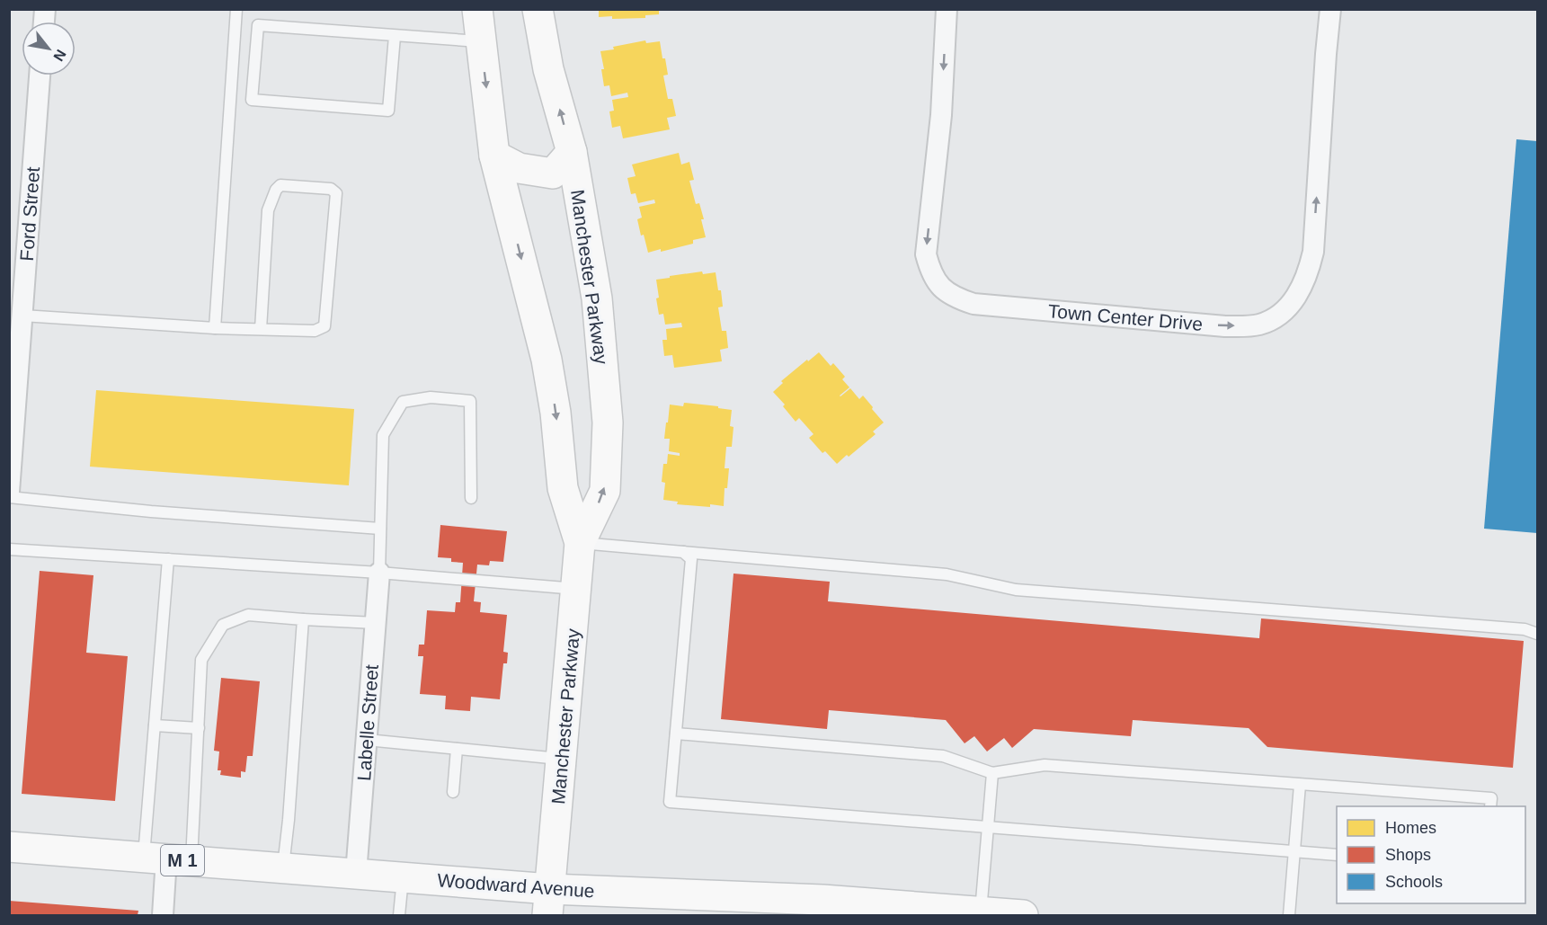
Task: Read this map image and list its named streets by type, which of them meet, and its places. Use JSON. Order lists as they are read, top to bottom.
{
  "streets": {
    "street": [
      "Ford Street",
      "Manchester Parkway",
      "Town Center Drive",
      "Labelle Street",
      "M 1",
      "Woodward Avenue"
    ]
  },
  "crossings": [
    ["Manchester Parkway", "Woodward Avenue"],
    ["Labelle Street", "Woodward Avenue"]
  ],
  "legend": ["Homes", "Shops", "Schools"],
  "north": "bottom right"
}
